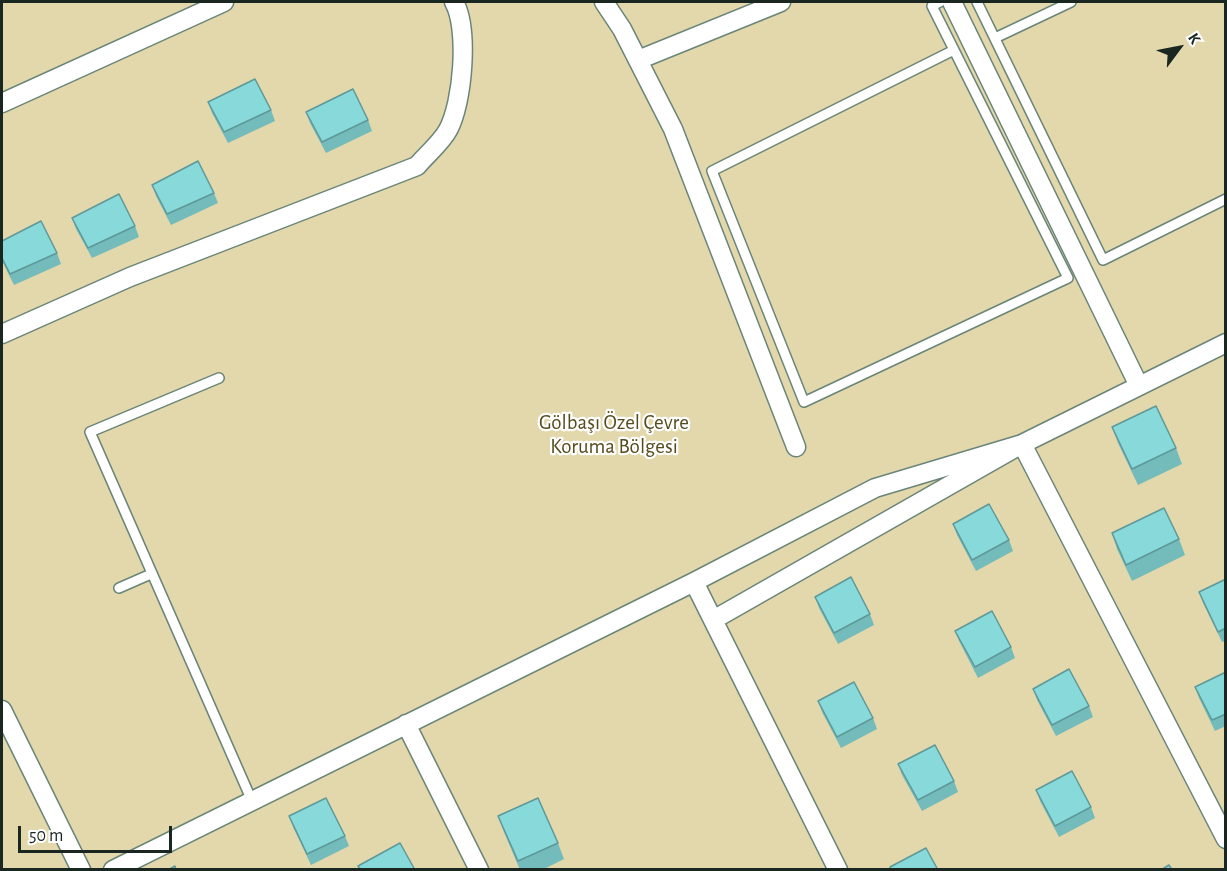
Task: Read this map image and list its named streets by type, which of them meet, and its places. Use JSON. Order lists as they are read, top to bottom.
{
  "parks": ["Gölbaşı Özel Çevre Koruma Bölgesi"],
  "scale_bar": "50 m",
  "north": "top right"
}
